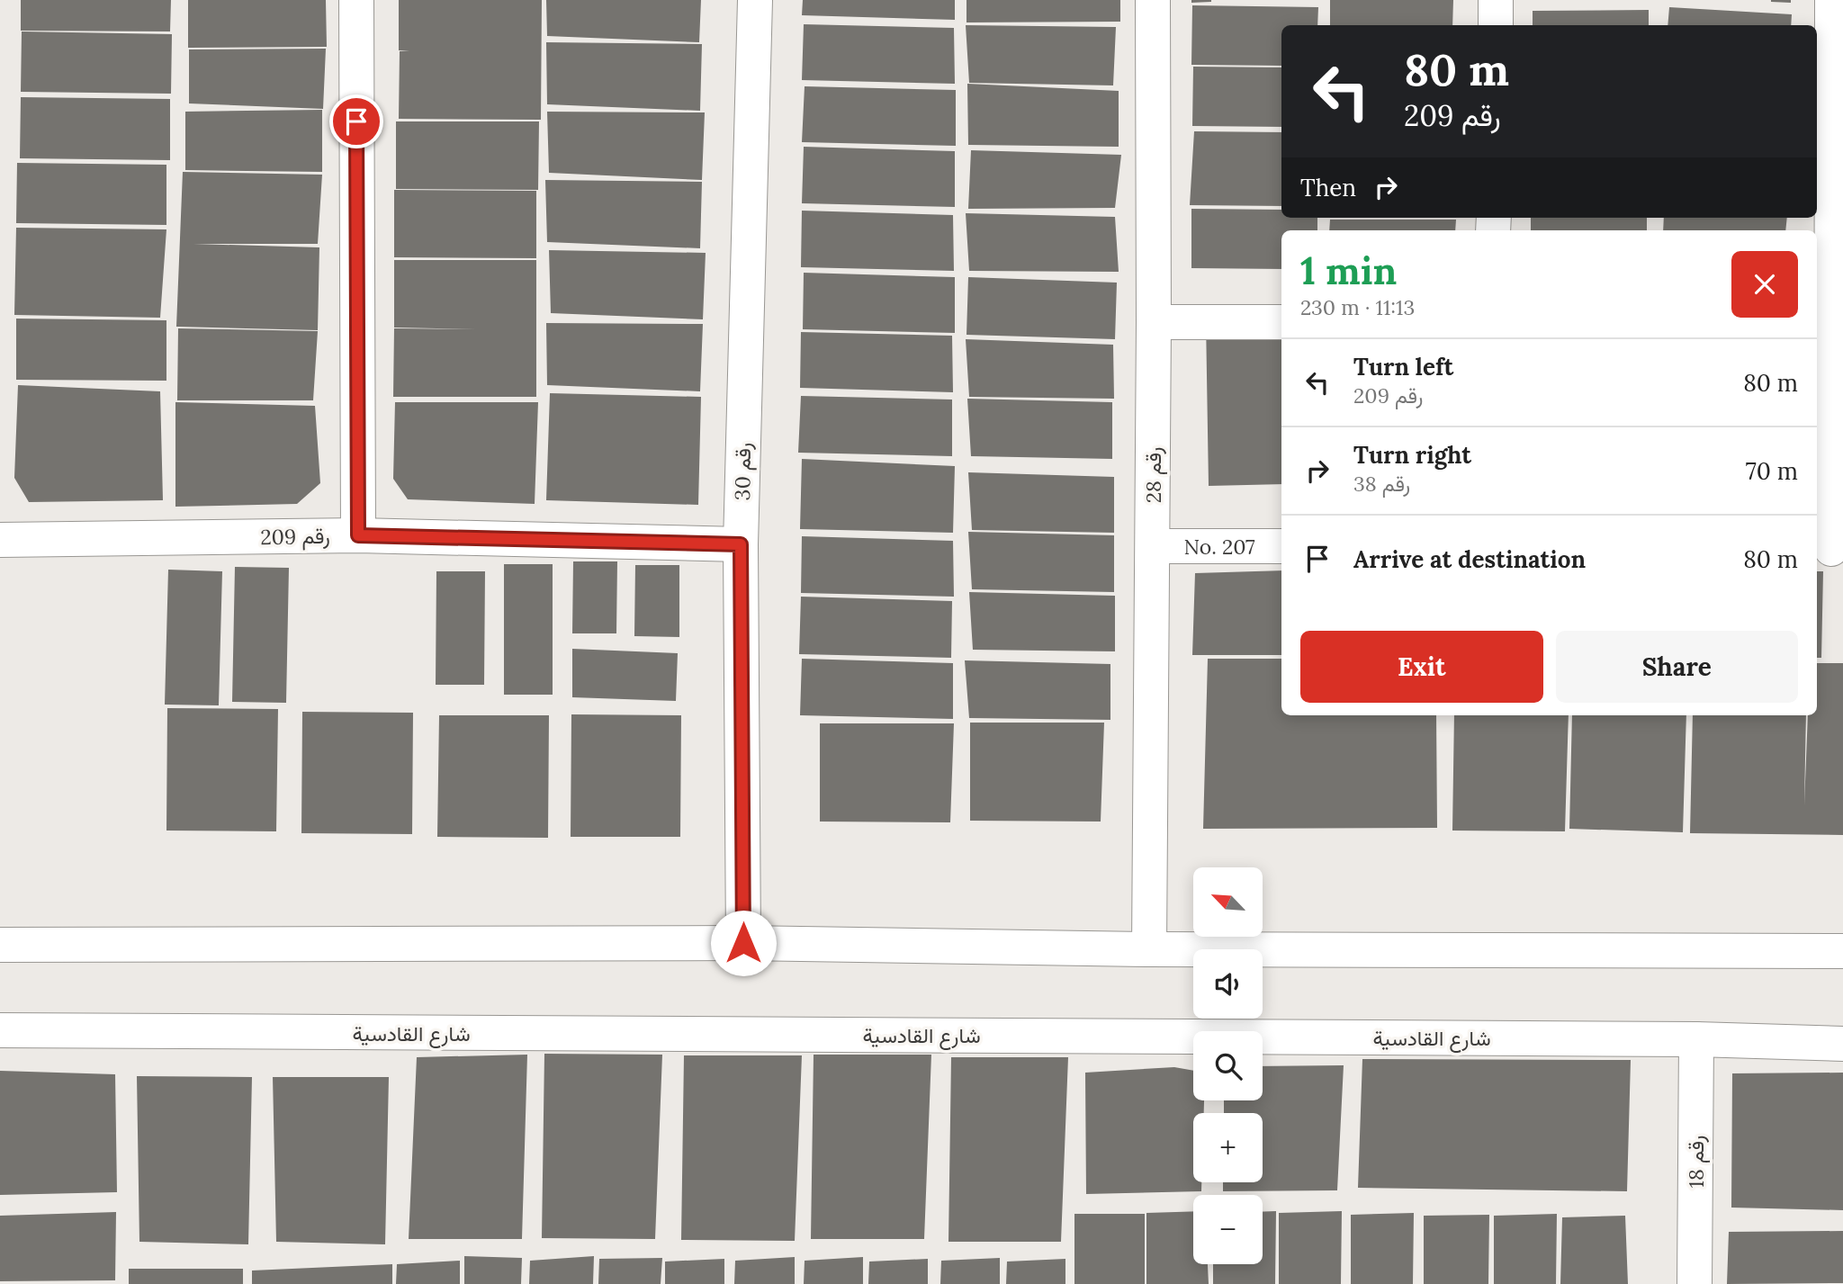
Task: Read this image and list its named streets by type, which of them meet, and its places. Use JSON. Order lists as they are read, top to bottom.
{
  "streets": {
    "street": [
      "رقم 30",
      "رقم 28",
      "رقم 209",
      "No. 207",
      "شارع القادسية",
      "رقم 18"
    ]
  },
  "crossings": [
    ["رقم 30", "رقم 209"],
    ["رقم 28", "No. 207"],
    ["شارع القادسية", "رقم 18"]
  ],
  "north": "top left",
  "page": {
    "turn": ["80 m", "رقم 209"],
    "then": "Then",
    "heading": ["1 min", "230 m · 11:13"],
    "list": [
      {
        "name": "Turn left",
        "note": "رقم 209",
        "value": "80 m"
      },
      {
        "name": "Turn right",
        "note": "رقم 38",
        "value": "70 m"
      },
      {
        "name": "Arrive at destination",
        "value": "80 m"
      }
    ],
    "buttons": ["Exit", "Share"],
    "map_buttons": ["+", "−"]
  }
}
